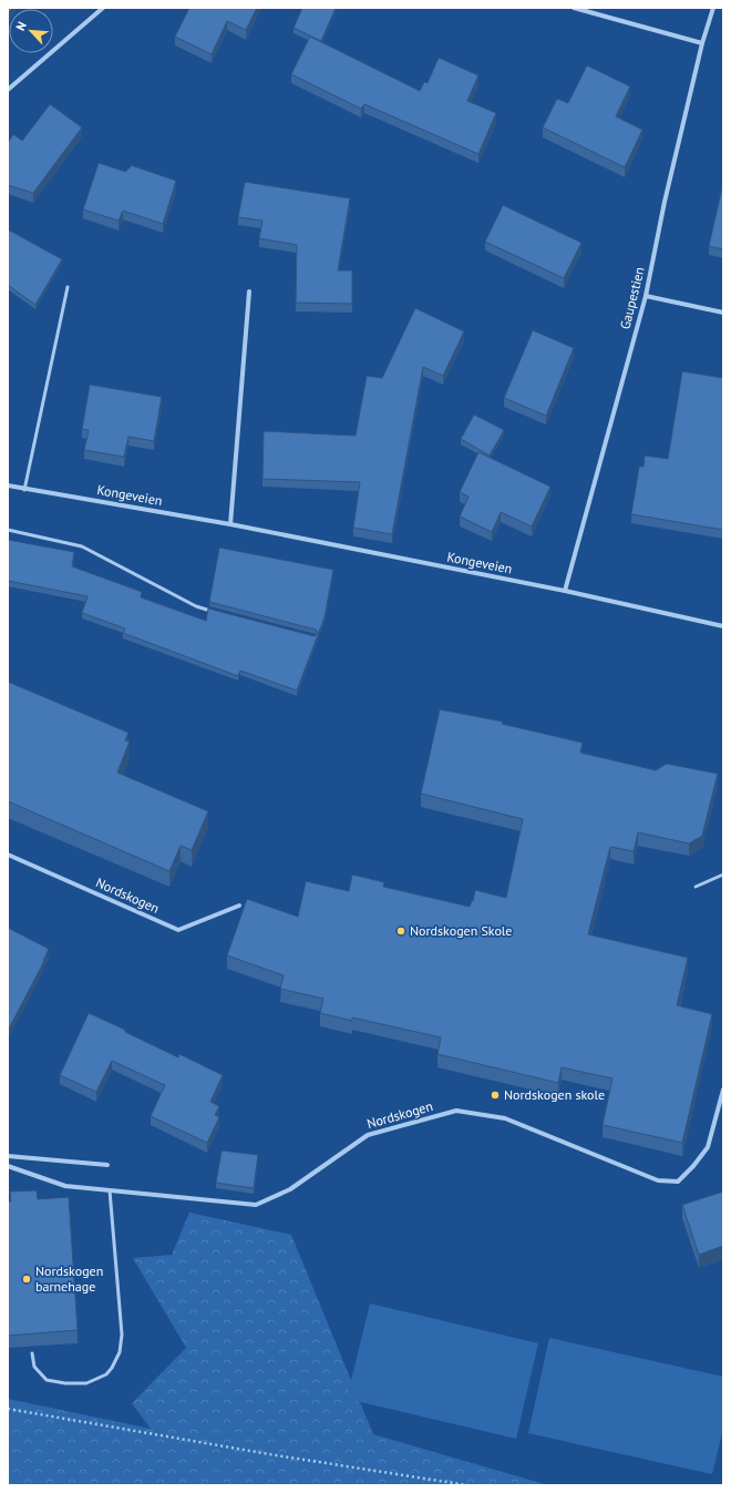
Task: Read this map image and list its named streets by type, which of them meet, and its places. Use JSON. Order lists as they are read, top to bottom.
{
  "streets": {
    "street": ["Gaupestien", "Kongeveien", "Nordskogen"]
  },
  "crossings": [
    ["Gaupestien", "Kongeveien"]
  ],
  "places": ["Nordskogen Skole", "Nordskogen skole", "Nordskogen barnehage"],
  "north": "top left"
}
